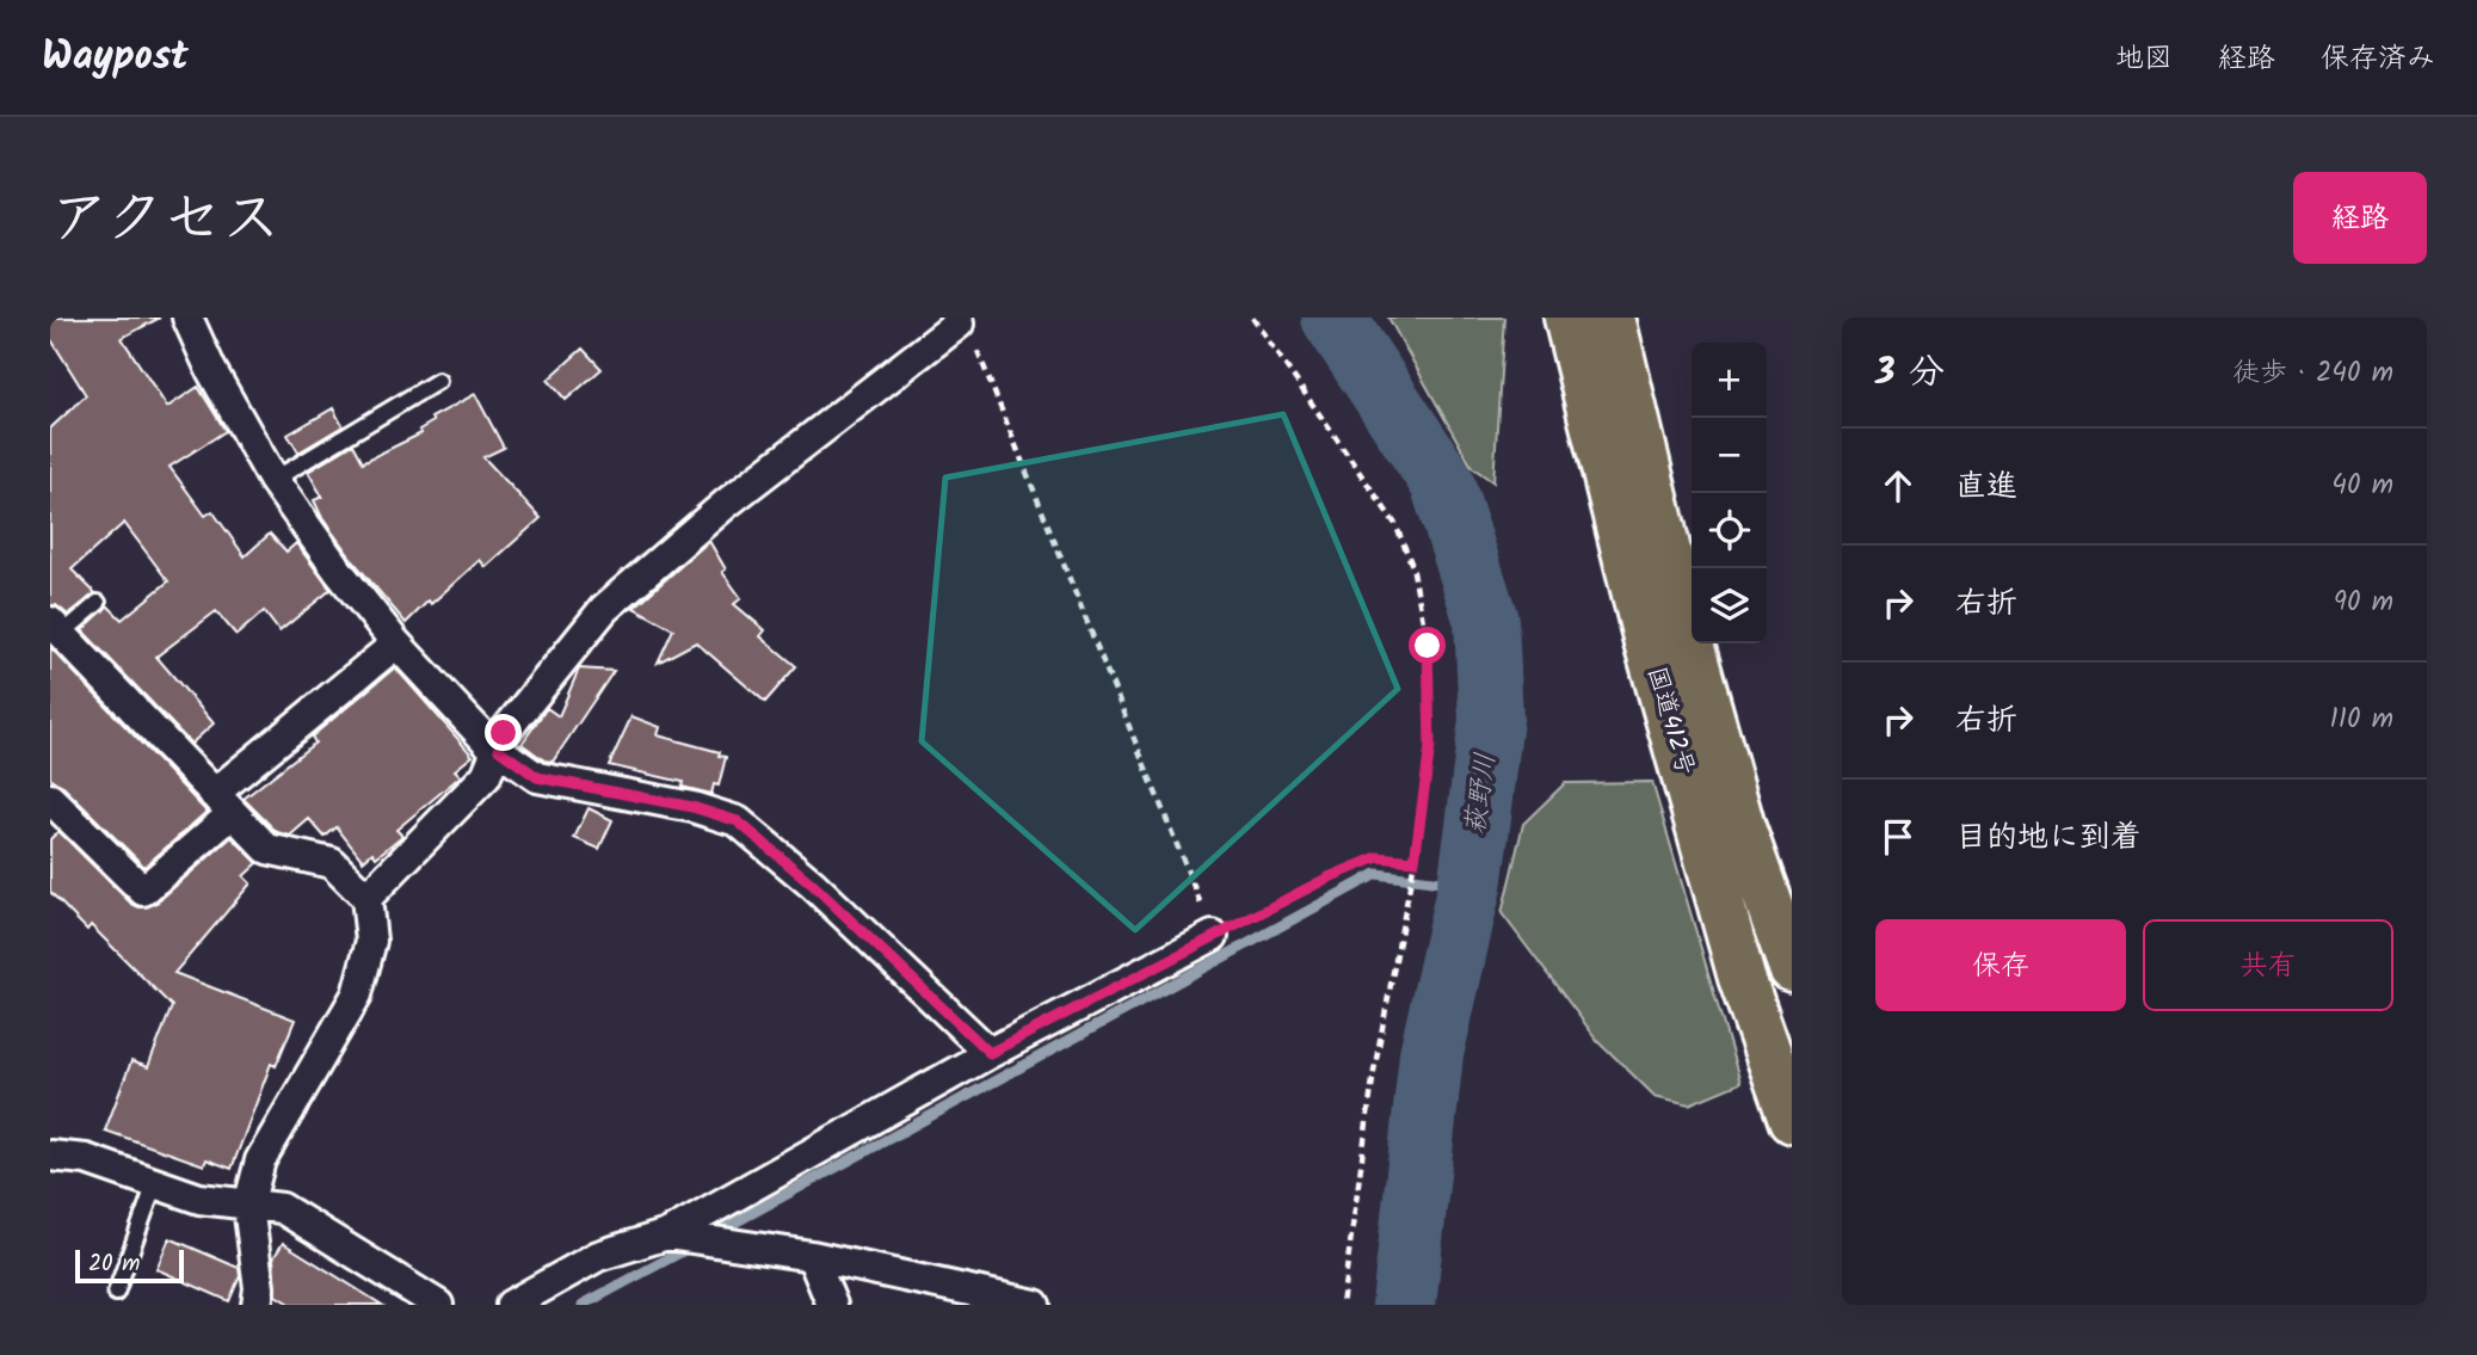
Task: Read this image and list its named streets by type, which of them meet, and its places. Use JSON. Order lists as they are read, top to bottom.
{
  "streets": {
    "highway": ["国道412号"]
  },
  "water": ["萩野川"],
  "scale_bar": "20 m",
  "page": {
    "header": "Waypost",
    "nav": ["地図", "経路", "保存済み"],
    "title": "アクセス",
    "buttons": [
      "経路",
      ["保存", "共有"]
    ],
    "heading": ["3 分", "徒歩 · 240 m"],
    "map_buttons": ["+", "−"],
    "list": [
      ["直進", "40 m"],
      ["右折", "90 m"],
      ["右折", "110 m"],
      "目的地に到着"
    ],
    "scale": "20 m"
  }
}
